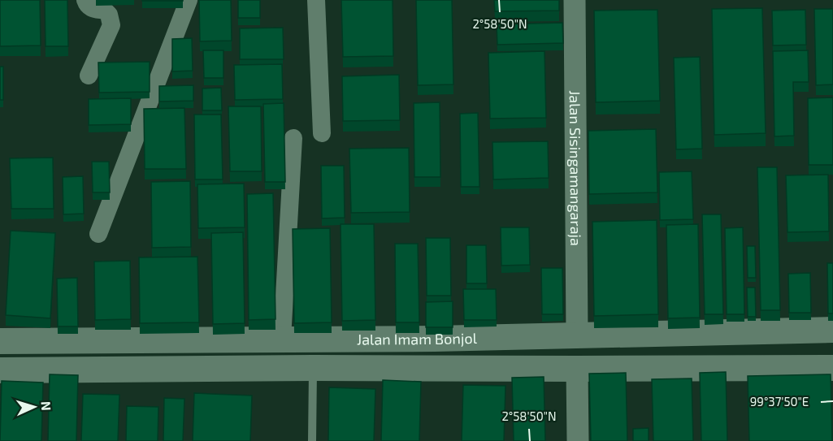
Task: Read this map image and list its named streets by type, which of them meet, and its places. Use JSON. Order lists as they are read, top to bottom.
{
  "streets": {
    "main road": ["Jalan Imam Bonjol"],
    "street": ["Jalan Sisingamangaraja"]
  },
  "crossings": [
    ["Jalan Sisingamangaraja", "Jalan Imam Bonjol"]
  ],
  "north": "right",
  "coordinates": ["2°58'50\"N", "99°37'50\"E"]
}
